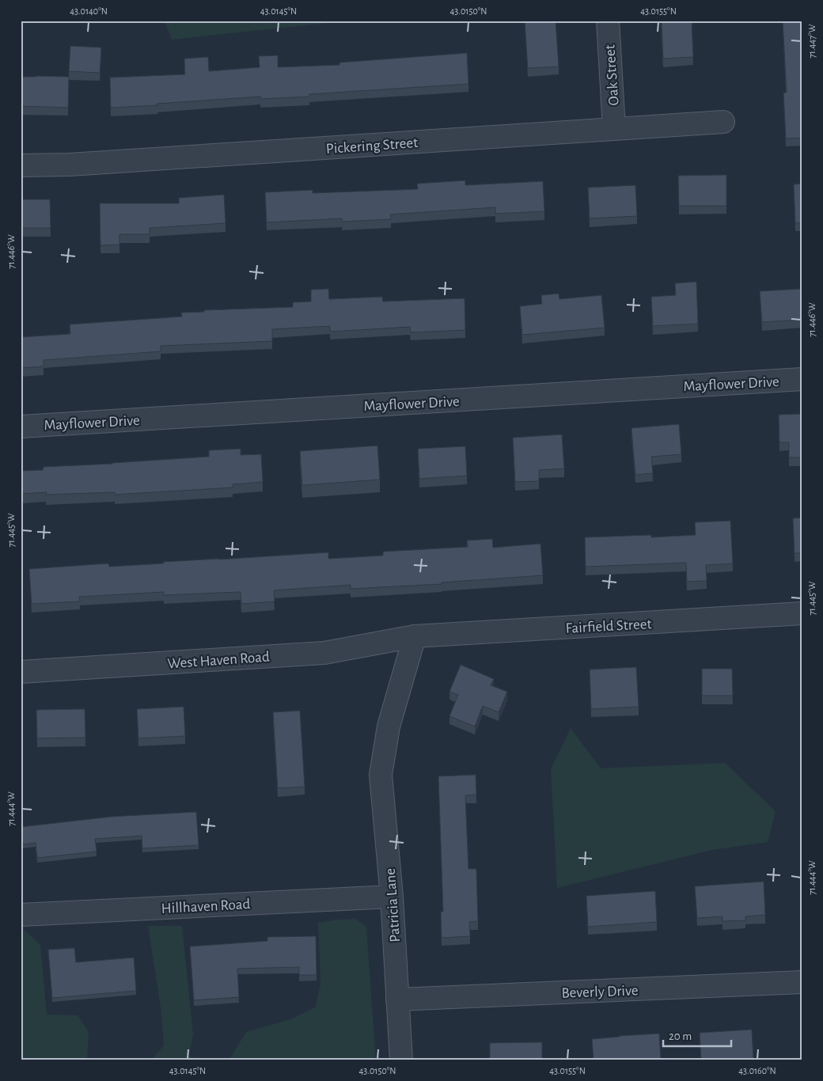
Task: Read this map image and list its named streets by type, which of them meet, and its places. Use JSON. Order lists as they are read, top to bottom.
{
  "streets": {
    "street": [
      "Oak Street",
      "Pickering Street",
      "Mayflower Drive",
      "Fairfield Street",
      "West Haven Road",
      "Hillhaven Road",
      "Patricia Lane",
      "Beverly Drive"
    ]
  },
  "crossings": [
    ["Oak Street", "Pickering Street"],
    ["Fairfield Street", "West Haven Road"],
    ["Fairfield Street", "Patricia Lane"],
    ["West Haven Road", "Patricia Lane"],
    ["Hillhaven Road", "Patricia Lane"],
    ["Patricia Lane", "Beverly Drive"]
  ],
  "scale_bar": "20 m",
  "coordinates": [
    "43.0140°N",
    "43.0145°N",
    "43.0150°N",
    "43.0155°N",
    "71.447°W",
    "71.446°W",
    "71.445°W",
    "71.444°W",
    "43.0160°N"
  ]
}
